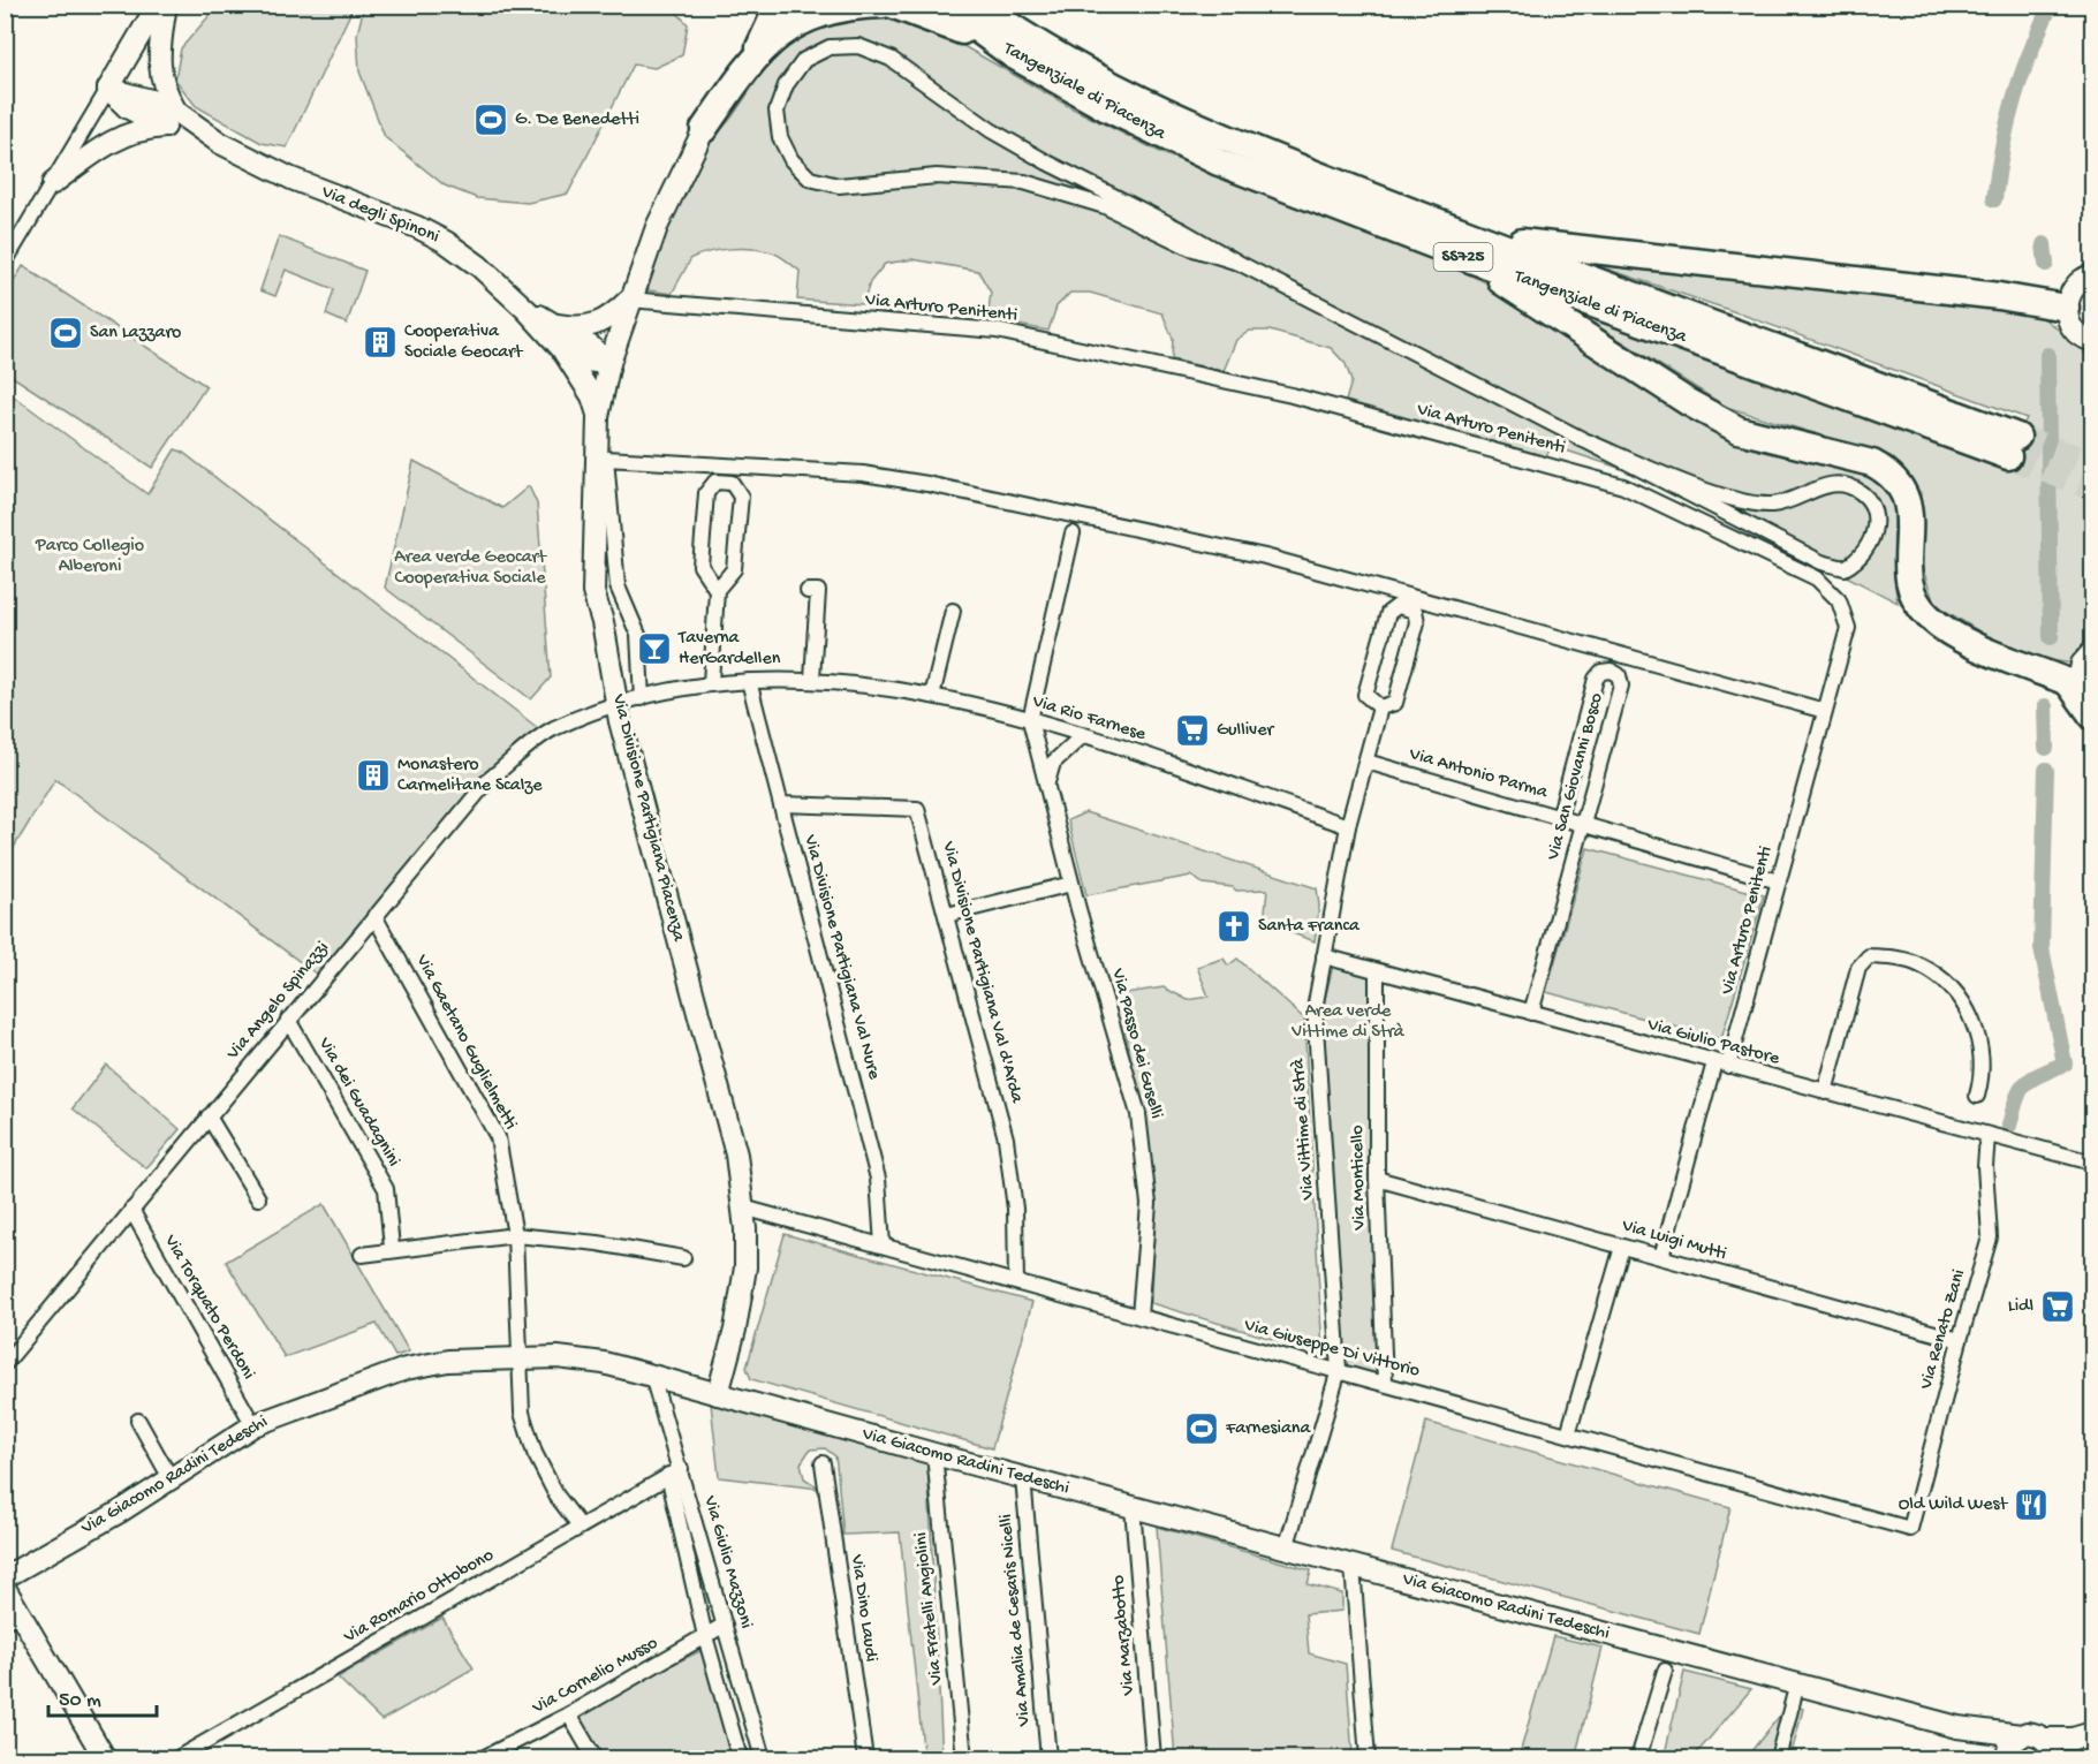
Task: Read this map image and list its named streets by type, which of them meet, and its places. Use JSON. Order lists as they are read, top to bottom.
{
  "streets": {
    "highway": ["Tangenziale di Piacenza", "SS725"],
    "main road": ["Via degli Spinoni", "Via Divisione Partigiana Piacenza", "Via Giacomo Radini Tedeschi"],
    "street": [
      "Via Arturo Penitenti",
      "Via Rio Farnese",
      "Via Antonio Parma",
      "Via San Giovanni Bosco",
      "Via Divisione Partigiana Val Nure",
      "Via Divisione Partigiana Val d'Arda",
      "Via Angelo Spinazzi",
      "Via Gaetano Guglielmetti",
      "Via Giulio Pastore",
      "Via Passo dei Guselli",
      "Via dei Guadagnini",
      "Via Vittime di Strà",
      "Via Monticello",
      "Via Luigi Mutti",
      "Via Torquato Perdoni",
      "Via Renato Zani",
      "Via Giuseppe Di Vittorio",
      "Via Giulio Mazzoni",
      "Via Romario Ottobono",
      "Via Dino Laudi",
      "Via Fratelli Angiolini",
      "Via Amalia de Cesaris Nicelli",
      "Via Marzabotto",
      "Via Cornelio Musso"
    ]
  },
  "crossings": [
    ["Via degli Spinoni", "Via Divisione Partigiana Piacenza"],
    ["Via Arturo Penitenti", "Via Antonio Parma"],
    ["Via Arturo Penitenti", "Via Divisione Partigiana Piacenza"],
    ["Via Arturo Penitenti", "Via Giulio Pastore"],
    ["Via Arturo Penitenti", "Via Luigi Mutti"],
    ["Via Rio Farnese", "Via Divisione Partigiana Piacenza"],
    ["Via Rio Farnese", "Via Divisione Partigiana Val Nure"],
    ["Via Rio Farnese", "Via Angelo Spinazzi"],
    ["Via Rio Farnese", "Via Passo dei Guselli"],
    ["Via Rio Farnese", "Via Vittime di Strà"],
    ["Via Antonio Parma", "Via San Giovanni Bosco"],
    ["Via Antonio Parma", "Via Vittime di Strà"],
    ["Via San Giovanni Bosco", "Via Giulio Pastore"],
    ["Via Divisione Partigiana Piacenza", "Via Angelo Spinazzi"],
    ["Via Divisione Partigiana Piacenza", "Via Giuseppe Di Vittorio"],
    ["Via Divisione Partigiana Piacenza", "Via Giacomo Radini Tedeschi"],
    ["Via Divisione Partigiana Val Nure", "Via Divisione Partigiana Val d'Arda"],
    ["Via Divisione Partigiana Val Nure", "Via Giuseppe Di Vittorio"],
    ["Via Divisione Partigiana Val d'Arda", "Via Giuseppe Di Vittorio"],
    ["Via Angelo Spinazzi", "Via Gaetano Guglielmetti"],
    ["Via Angelo Spinazzi", "Via dei Guadagnini"],
    ["Via Angelo Spinazzi", "Via Torquato Perdoni"],
    ["Via Gaetano Guglielmetti", "Via Giacomo Radini Tedeschi"],
    ["Via Gaetano Guglielmetti", "Via Romario Ottobono"],
    ["Via Giulio Pastore", "Via Vittime di Strà"],
    ["Via Giulio Pastore", "Via Monticello"],
    ["Via Giulio Pastore", "Via Renato Zani"],
    ["Via Passo dei Guselli", "Via Giuseppe Di Vittorio"],
    ["Via Vittime di Strà", "Via Giuseppe Di Vittorio"],
    ["Via Vittime di Strà", "Via Giacomo Radini Tedeschi"],
    ["Via Monticello", "Via Luigi Mutti"],
    ["Via Monticello", "Via Giuseppe Di Vittorio"],
    ["Via Luigi Mutti", "Via Renato Zani"],
    ["Via Torquato Perdoni", "Via Giacomo Radini Tedeschi"],
    ["Via Renato Zani", "Via Giuseppe Di Vittorio"],
    ["Via Giacomo Radini Tedeschi", "Via Giulio Mazzoni"],
    ["Via Giacomo Radini Tedeschi", "Via Fratelli Angiolini"],
    ["Via Giacomo Radini Tedeschi", "Via Amalia de Cesaris Nicelli"],
    ["Via Giacomo Radini Tedeschi", "Via Marzabotto"],
    ["Via Giulio Mazzoni", "Via Romario Ottobono"],
    ["Via Giulio Mazzoni", "Via Cornelio Musso"]
  ],
  "parks": ["Parco Collegio Alberoni", "Area verde Geocart Cooperativa Sociale", "Area verde Vittime di Strà"],
  "places": {
    "sports": ["G. De Benedetti", "San Lazzaro", "Farnesiana"],
    "building": ["Cooperativa Sociale Geocart", "Monastero Carmelitane Scalze"],
    "bar": ["Taverna HerGardellen"],
    "supermarket": ["Gulliver", "Lidl"],
    "church": ["Santa Franca"],
    "restaurant": ["Old Wild West"]
  },
  "scale_bar": "50 m"
}
